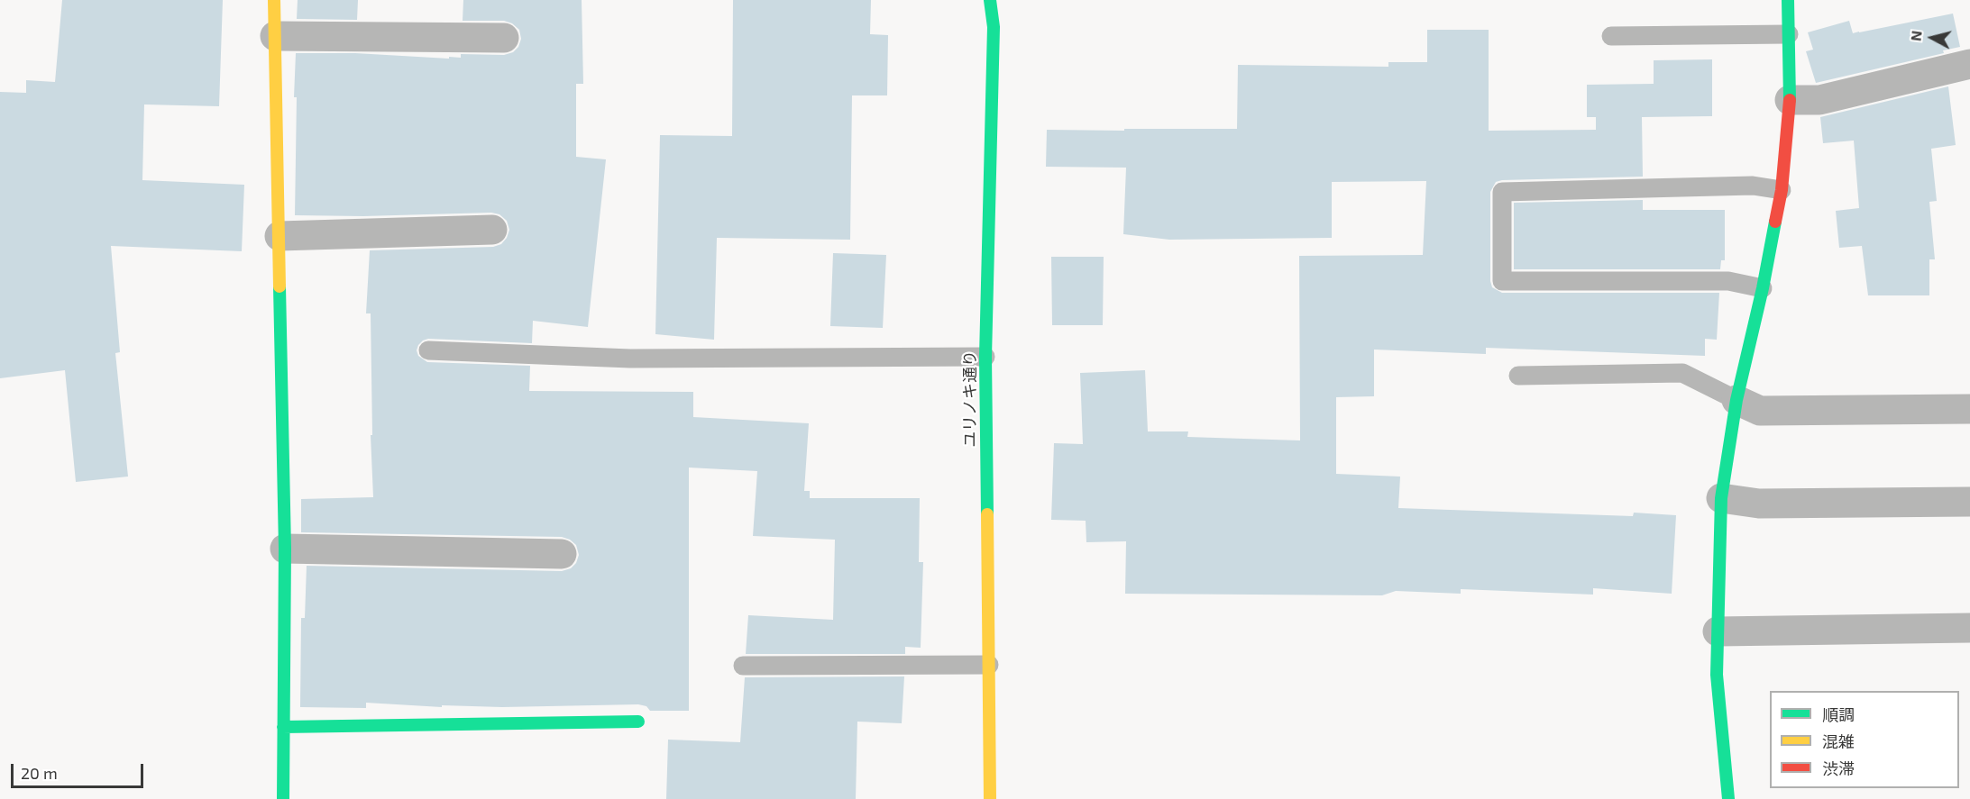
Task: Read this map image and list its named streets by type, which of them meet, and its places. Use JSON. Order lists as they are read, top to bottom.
{
  "streets": {
    "street": ["ユリノキ通り"]
  },
  "legend": ["順調", "混雑", "渋滞"],
  "scale_bar": "20 m",
  "north": "left"
}
